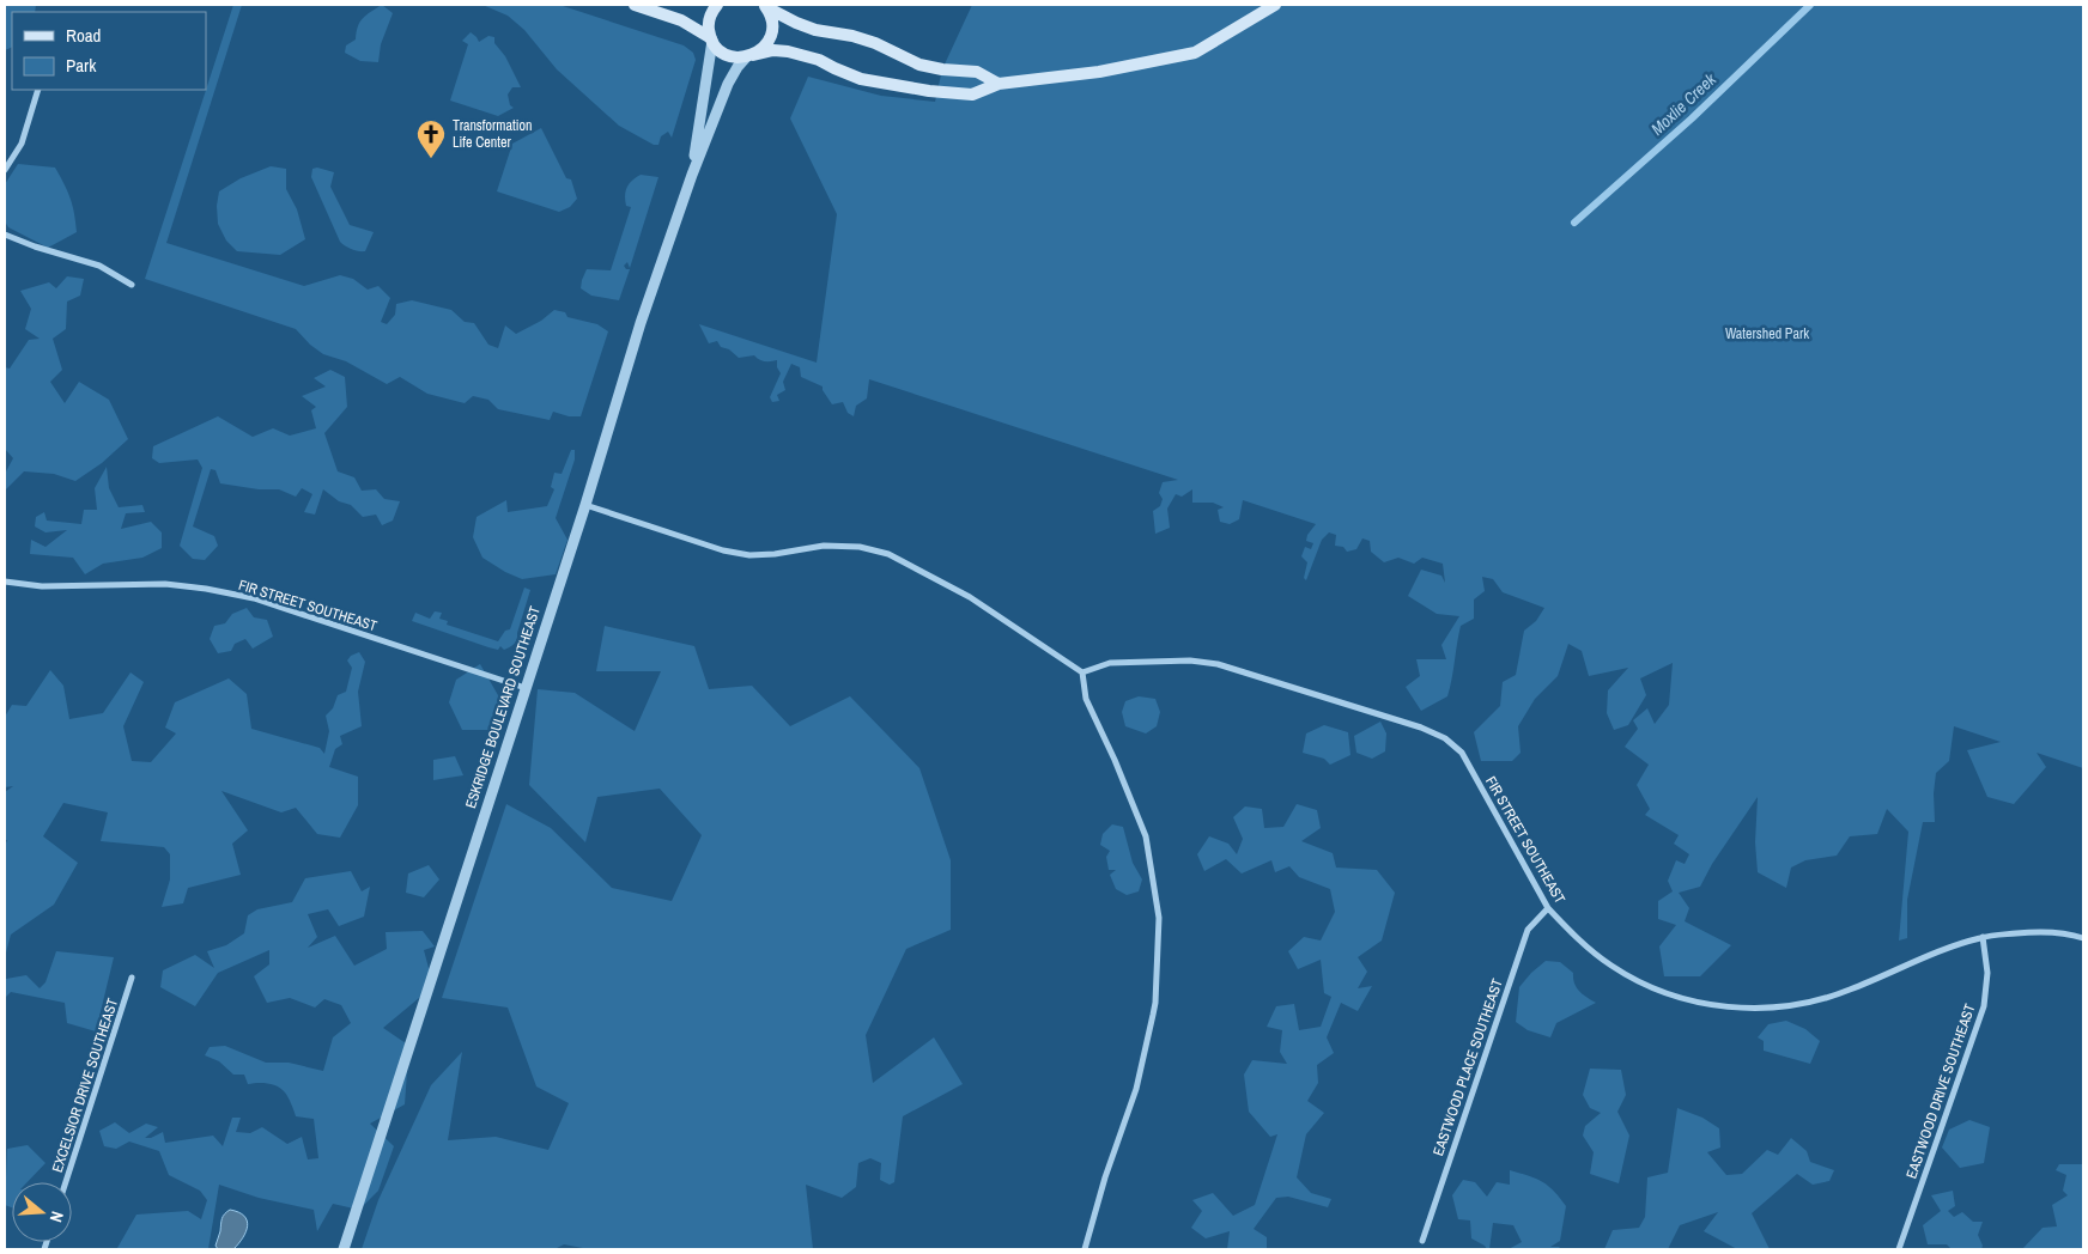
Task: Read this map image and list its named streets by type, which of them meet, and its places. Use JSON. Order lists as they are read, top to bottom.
{
  "streets": {
    "street": [
      "FIR STREET SOUTHEAST",
      "ESKRIDGE BOULEVARD SOUTHEAST",
      "EASTWOOD PLACE SOUTHEAST",
      "EXCELSIOR DRIVE SOUTHEAST",
      "EASTWOOD DRIVE SOUTHEAST"
    ]
  },
  "crossings": [
    ["FIR STREET SOUTHEAST", "ESKRIDGE BOULEVARD SOUTHEAST"],
    ["FIR STREET SOUTHEAST", "EASTWOOD PLACE SOUTHEAST"],
    ["FIR STREET SOUTHEAST", "EASTWOOD DRIVE SOUTHEAST"]
  ],
  "water": ["Moxlie Creek"],
  "parks": ["Watershed Park"],
  "places": {
    "church": ["Transformation Life Center"]
  },
  "legend": ["Road", "Park"],
  "north": "right"
}
